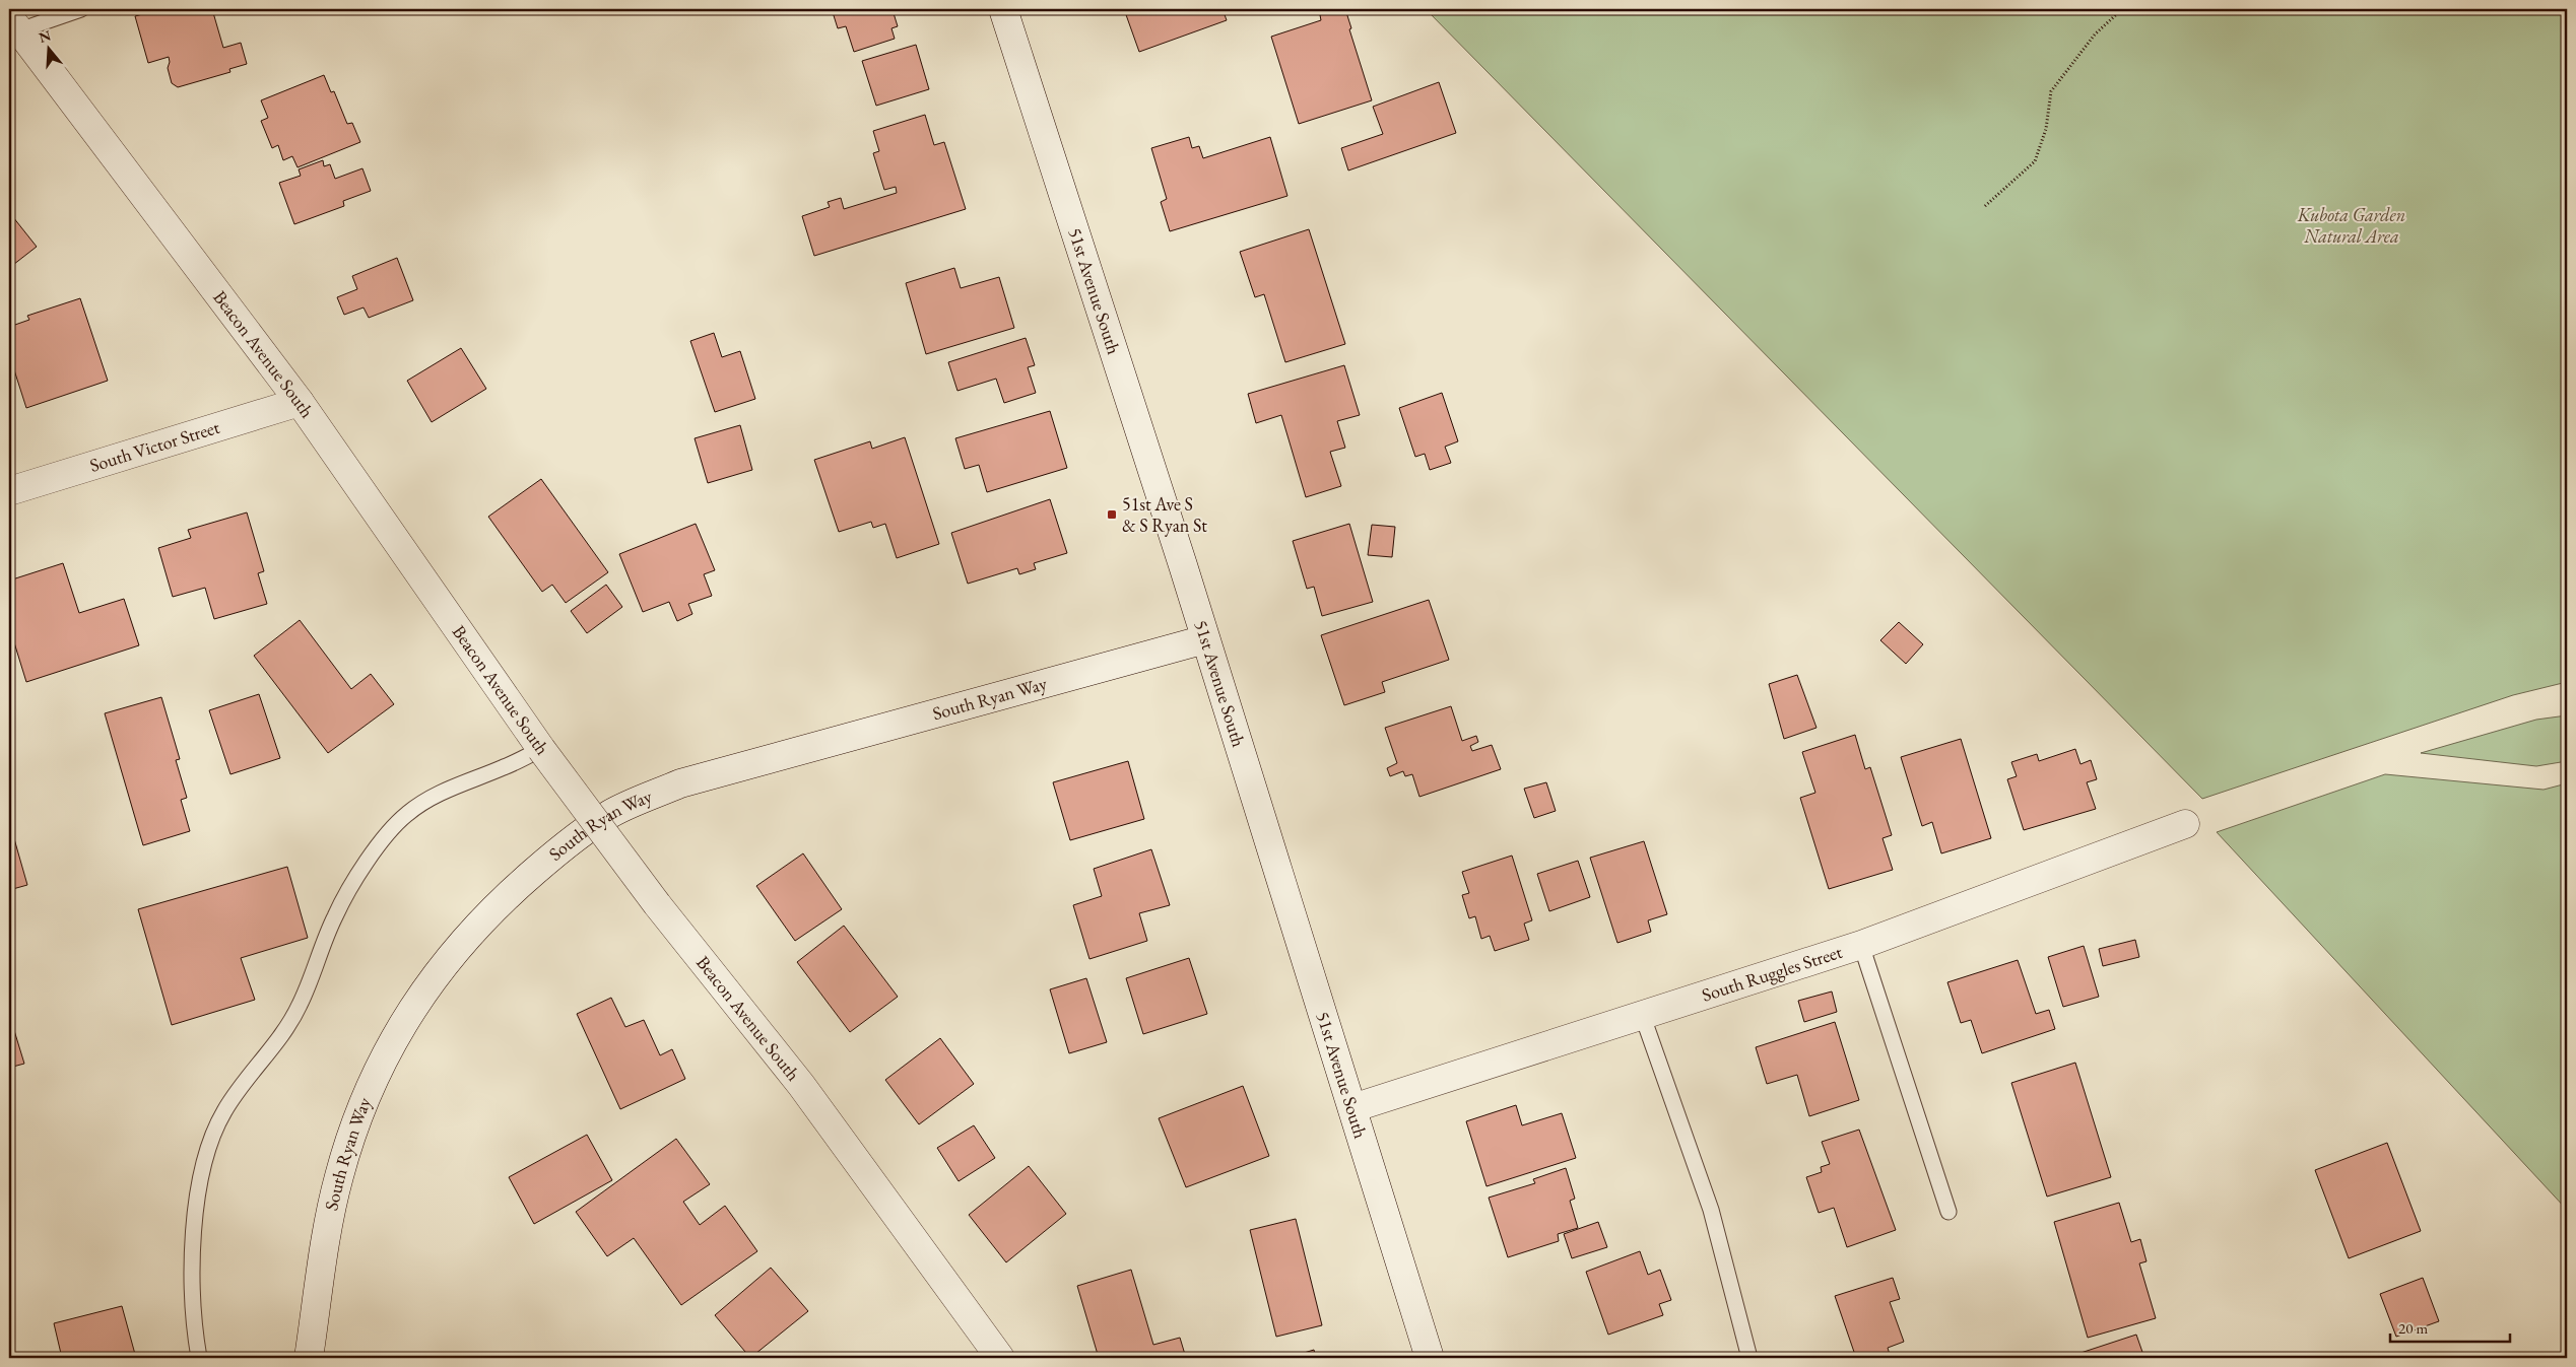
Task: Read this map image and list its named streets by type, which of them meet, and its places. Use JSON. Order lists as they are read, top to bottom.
{
  "streets": {
    "street": [
      "51st Avenue South",
      "Beacon Avenue South",
      "South Victor Street",
      "South Ryan Way",
      "South Ruggles Street"
    ]
  },
  "crossings": [
    ["51st Avenue South", "South Ryan Way"],
    ["51st Avenue South", "South Ruggles Street"],
    ["Beacon Avenue South", "South Victor Street"]
  ],
  "parks": ["Kubota Garden Natural Area"],
  "places": {
    "transit": ["51st Ave S & S Ryan St"]
  },
  "scale_bar": "20 m",
  "north": "top"
}
